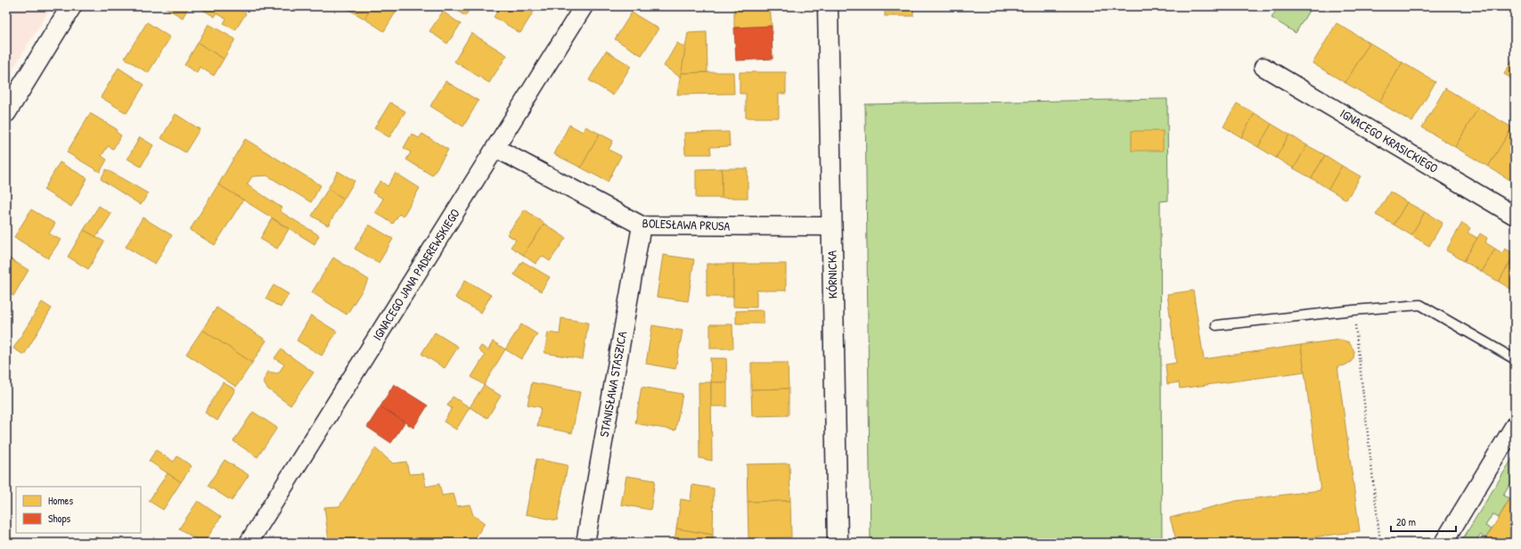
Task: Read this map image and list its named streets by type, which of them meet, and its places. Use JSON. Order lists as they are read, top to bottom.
{
  "streets": {
    "street": [
      "IGNACEGO KRASICKIEGO",
      "BOLESŁAWA PRUSA",
      "IGNACEGO JANA PADEREWSKIEGO",
      "KÓRNICKA",
      "STANISŁAWA STASZICA"
    ]
  },
  "crossings": [
    ["BOLESŁAWA PRUSA", "IGNACEGO JANA PADEREWSKIEGO"],
    ["BOLESŁAWA PRUSA", "KÓRNICKA"],
    ["BOLESŁAWA PRUSA", "STANISŁAWA STASZICA"]
  ],
  "legend": ["Homes", "Shops"],
  "scale_bar": "20 m"
}
